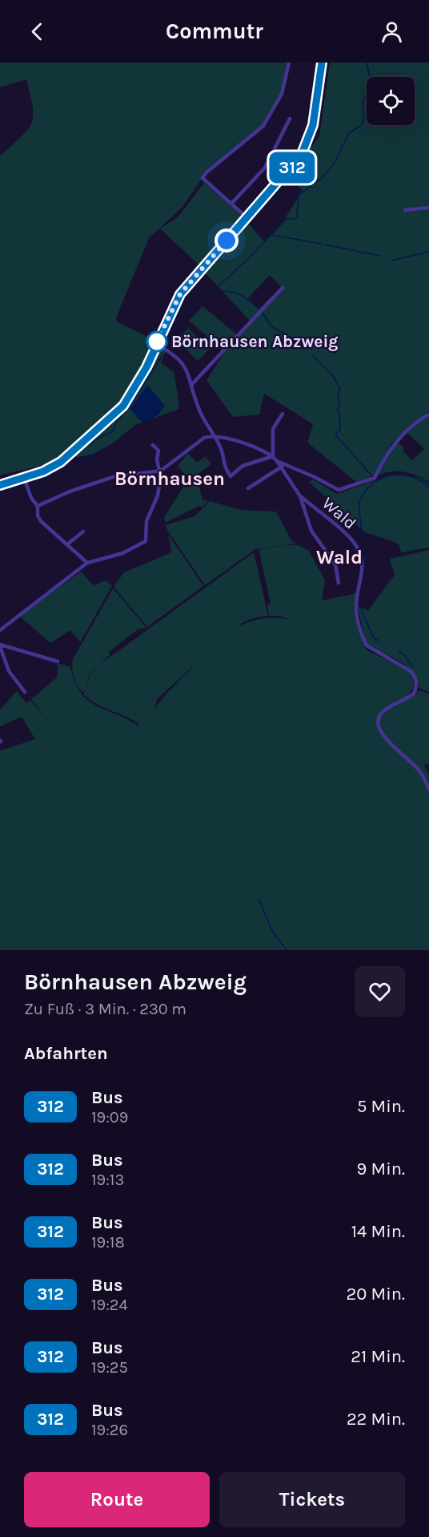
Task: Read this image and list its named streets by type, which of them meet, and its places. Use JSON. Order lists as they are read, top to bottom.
{
  "streets": {
    "street": ["Wald"]
  },
  "districts": ["Börnhausen", "Wald"],
  "places": ["Börnhausen Abzweig"],
  "lines": ["bus line 312"],
  "page": {
    "header": "Commutr",
    "on_map": "312",
    "heading": [
      ["Börnhausen Abzweig", "Zu Fuß · 3 Min. · 230 m"],
      "Abfahrten"
    ],
    "list": [
      {
        "mark": "312",
        "name": "Bus",
        "note": "19:09",
        "value": "5 Min."
      },
      {
        "mark": "312",
        "name": "Bus",
        "note": "19:13",
        "value": "9 Min."
      },
      {
        "mark": "312",
        "name": "Bus",
        "note": "19:18",
        "value": "14 Min."
      },
      {
        "mark": "312",
        "name": "Bus",
        "note": "19:24",
        "value": "20 Min."
      },
      {
        "mark": "312",
        "name": "Bus",
        "note": "19:25",
        "value": "21 Min."
      },
      {
        "mark": "312",
        "name": "Bus",
        "note": "19:26",
        "value": "22 Min."
      }
    ],
    "buttons": ["Route", "Tickets"]
  }
}
